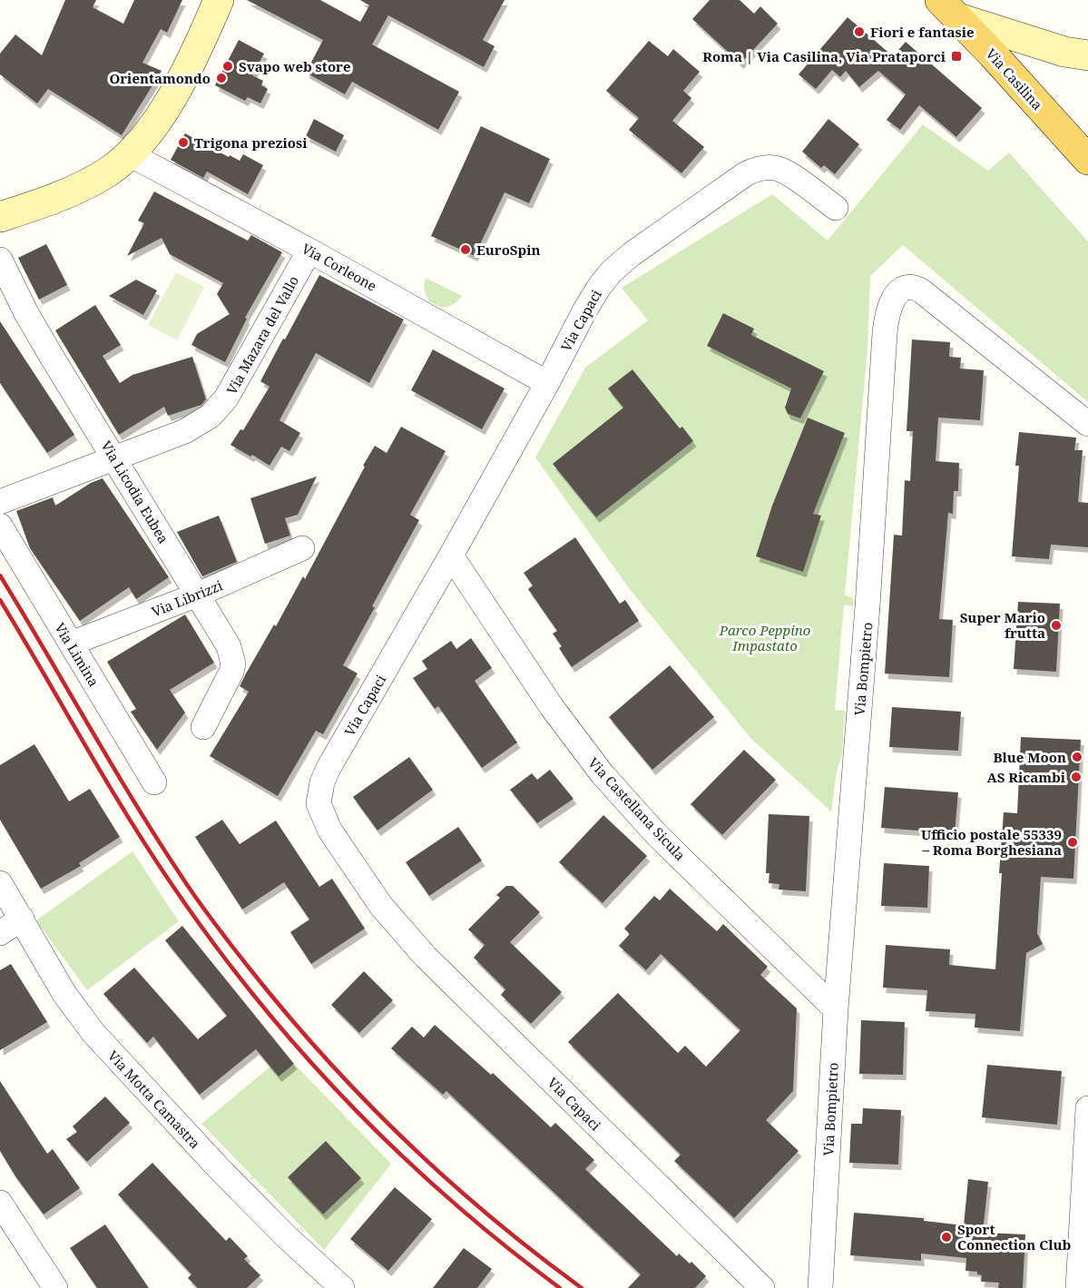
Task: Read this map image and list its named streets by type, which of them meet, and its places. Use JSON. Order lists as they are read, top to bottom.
{
  "streets": {
    "main road": ["Via Casilina"],
    "street": [
      "Via Corleone",
      "Via Capaci",
      "Via Mazara del Vallo",
      "Via Licodia Eubea",
      "Via Librizzi",
      "Via Limina",
      "Via Bompietro",
      "Via Castellana Sicula",
      "Via Motta Camastra"
    ]
  },
  "crossings": [
    ["Via Corleone", "Via Capaci"],
    ["Via Corleone", "Via Mazara del Vallo"],
    ["Via Capaci", "Via Castellana Sicula"],
    ["Via Mazara del Vallo", "Via Licodia Eubea"],
    ["Via Licodia Eubea", "Via Librizzi"],
    ["Via Librizzi", "Via Limina"],
    ["Via Bompietro", "Via Castellana Sicula"]
  ],
  "parks": ["Parco Peppino Impastato"],
  "places": {
    "other": [
      "Fiori e fantasie",
      "Svapo web store",
      "Orientamondo",
      "Trigona preziosi",
      "EuroSpin",
      "Super Mario frutta",
      "Blue Moon",
      "AS Ricambi",
      "Ufficio postale 55339 – Roma Borghesiana",
      "Sport Connection Club"
    ],
    "transit": ["Roma | Via Casilina, Via Prataporci"]
  }
}
